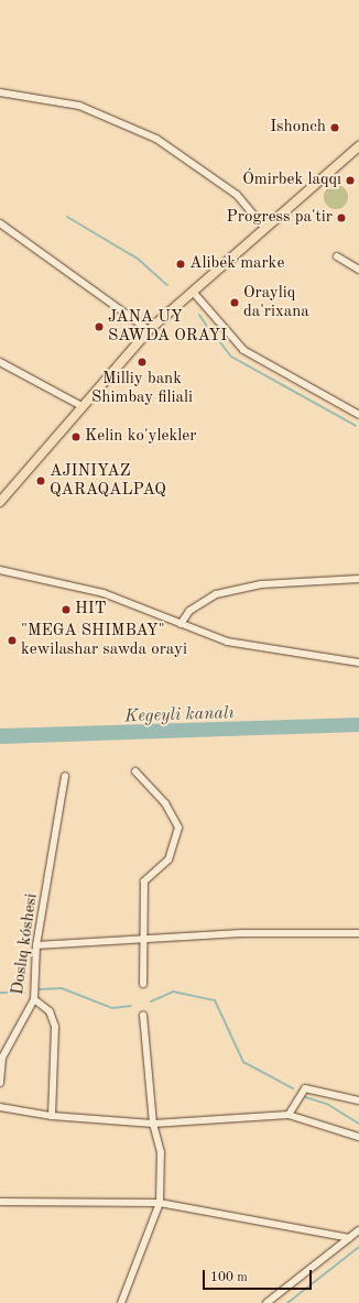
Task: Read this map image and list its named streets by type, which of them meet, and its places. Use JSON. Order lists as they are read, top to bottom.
{
  "streets": {
    "street": ["Doslıq kóshesi"]
  },
  "water": ["Kegeyli kanalı"],
  "places": [
    "Ishonch",
    "Ómirbek laqqı",
    "Progress pa'tir",
    "Alibek marke",
    "Orayliq da'rixana",
    "JANA UY SAWDA ORAYI",
    "Milliy bank Shimbay filiali",
    "Kelin ko'ylekler",
    "AJINIYAZ QARAQALPAQ",
    "HIT",
    "\"MEGA SHIMBAY\" kewilashar sawda orayi"
  ],
  "scale_bar": "100 m"
}
